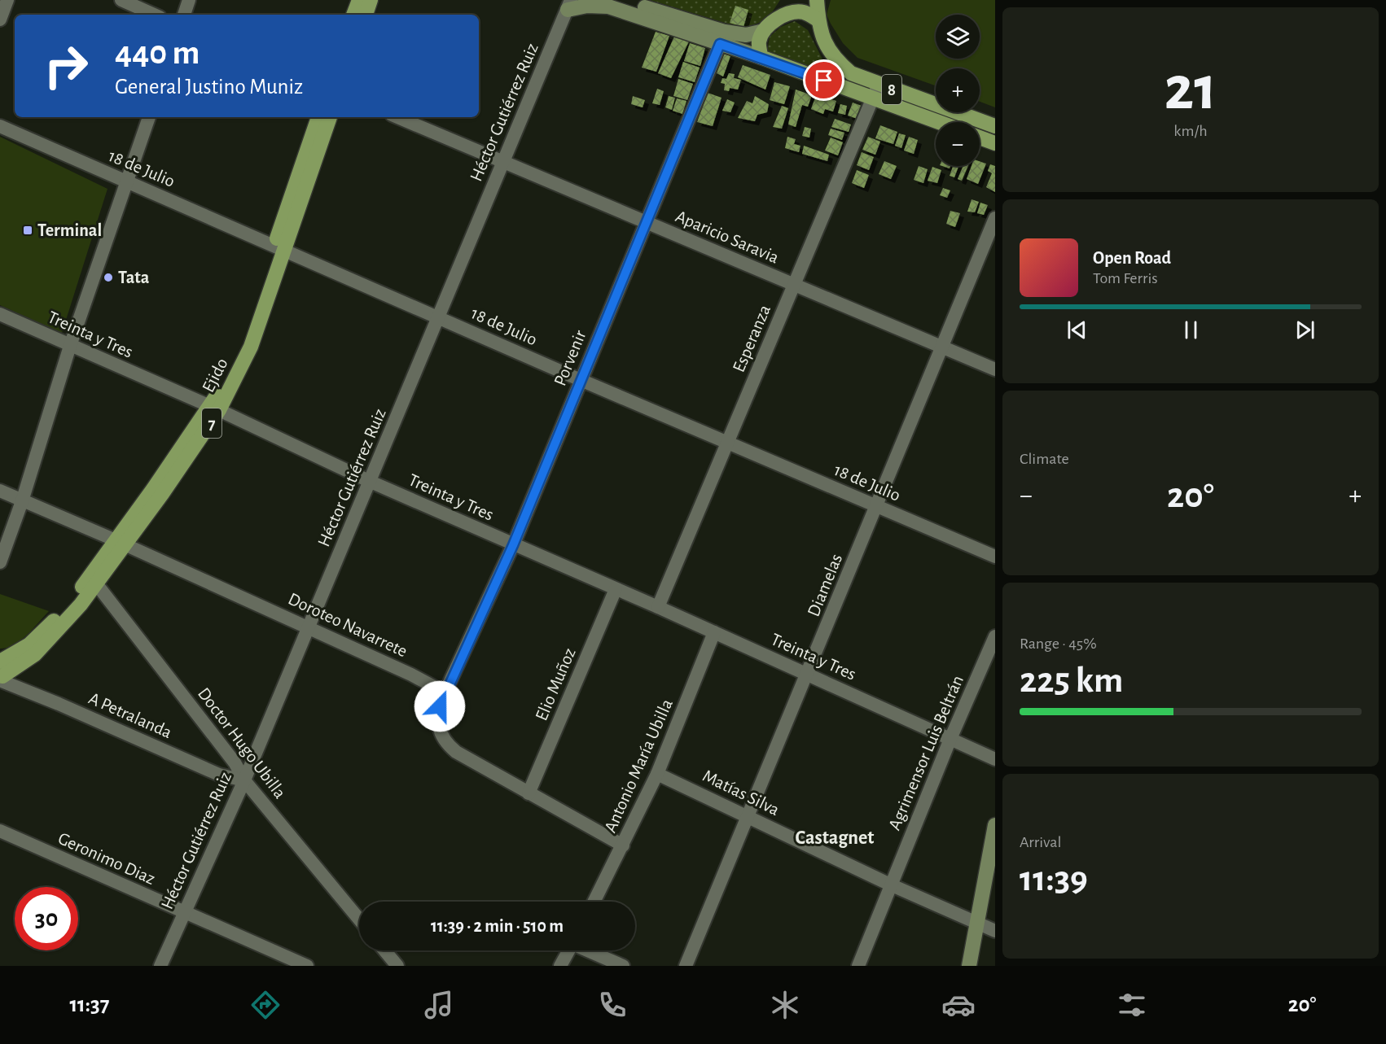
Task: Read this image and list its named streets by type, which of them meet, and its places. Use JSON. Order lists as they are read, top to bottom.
{
  "streets": {
    "main road": ["8", "Ejido", "7"],
    "street": [
      "Héctor Gutiérrez Ruiz",
      "18 de Julio",
      "Aparicio Saravia",
      "Treinta y Tres",
      "Esperanza",
      "Porvenir",
      "Diamelas",
      "Doroteo Navarrete",
      "Elio Muñoz",
      "A Petralanda",
      "Doctor Hugo Ubilla",
      "Agrimensor Luis Beltrán",
      "Antonio María Ubilla",
      "Matías Silva",
      "Geronimo Diaz"
    ]
  },
  "crossings": [
    ["8", "Esperanza"],
    ["Héctor Gutiérrez Ruiz", "18 de Julio"],
    ["Héctor Gutiérrez Ruiz", "Aparicio Saravia"],
    ["Héctor Gutiérrez Ruiz", "Treinta y Tres"],
    ["Héctor Gutiérrez Ruiz", "Doroteo Navarrete"],
    ["Héctor Gutiérrez Ruiz", "A Petralanda"],
    ["Héctor Gutiérrez Ruiz", "Doctor Hugo Ubilla"],
    ["Héctor Gutiérrez Ruiz", "Geronimo Diaz"],
    ["18 de Julio", "Esperanza"],
    ["18 de Julio", "Porvenir"],
    ["18 de Julio", "Ejido"],
    ["18 de Julio", "Diamelas"],
    ["Aparicio Saravia", "Esperanza"],
    ["Aparicio Saravia", "Porvenir"],
    ["Aparicio Saravia", "Diamelas"],
    ["Treinta y Tres", "Esperanza"],
    ["Treinta y Tres", "Porvenir"],
    ["Treinta y Tres", "Ejido"],
    ["Treinta y Tres", "Diamelas"],
    ["Treinta y Tres", "Elio Muñoz"],
    ["Treinta y Tres", "Agrimensor Luis Beltrán"],
    ["Treinta y Tres", "Antonio María Ubilla"],
    ["Porvenir", "Doroteo Navarrete"],
    ["Ejido", "Doroteo Navarrete"],
    ["Ejido", "A Petralanda"],
    ["Ejido", "Doctor Hugo Ubilla"],
    ["Diamelas", "Matías Silva"],
    ["A Petralanda", "Doctor Hugo Ubilla"],
    ["Agrimensor Luis Beltrán", "Matías Silva"],
    ["Antonio María Ubilla", "Matías Silva"]
  ],
  "districts": ["Castagnet"],
  "places": {
    "transit": ["Terminal"],
    "other": ["Tata"]
  },
  "page": {
    "tile": [
      ["21", "km/h"],
      "Climate",
      ["Range · 45%", "225 km"],
      ["Arrival", "11:39"]
    ],
    "map_buttons": ["+", "−"],
    "turn": ["440 m", "General Justino Muniz"],
    "song": ["Open Road", "Tom Ferris"],
    "heat": ["−", "20°", "+"],
    "limit": "30",
    "trip": "11:39 · 2 min · 510 m",
    "tabs": ["11:37", "20°"]
  }
}
